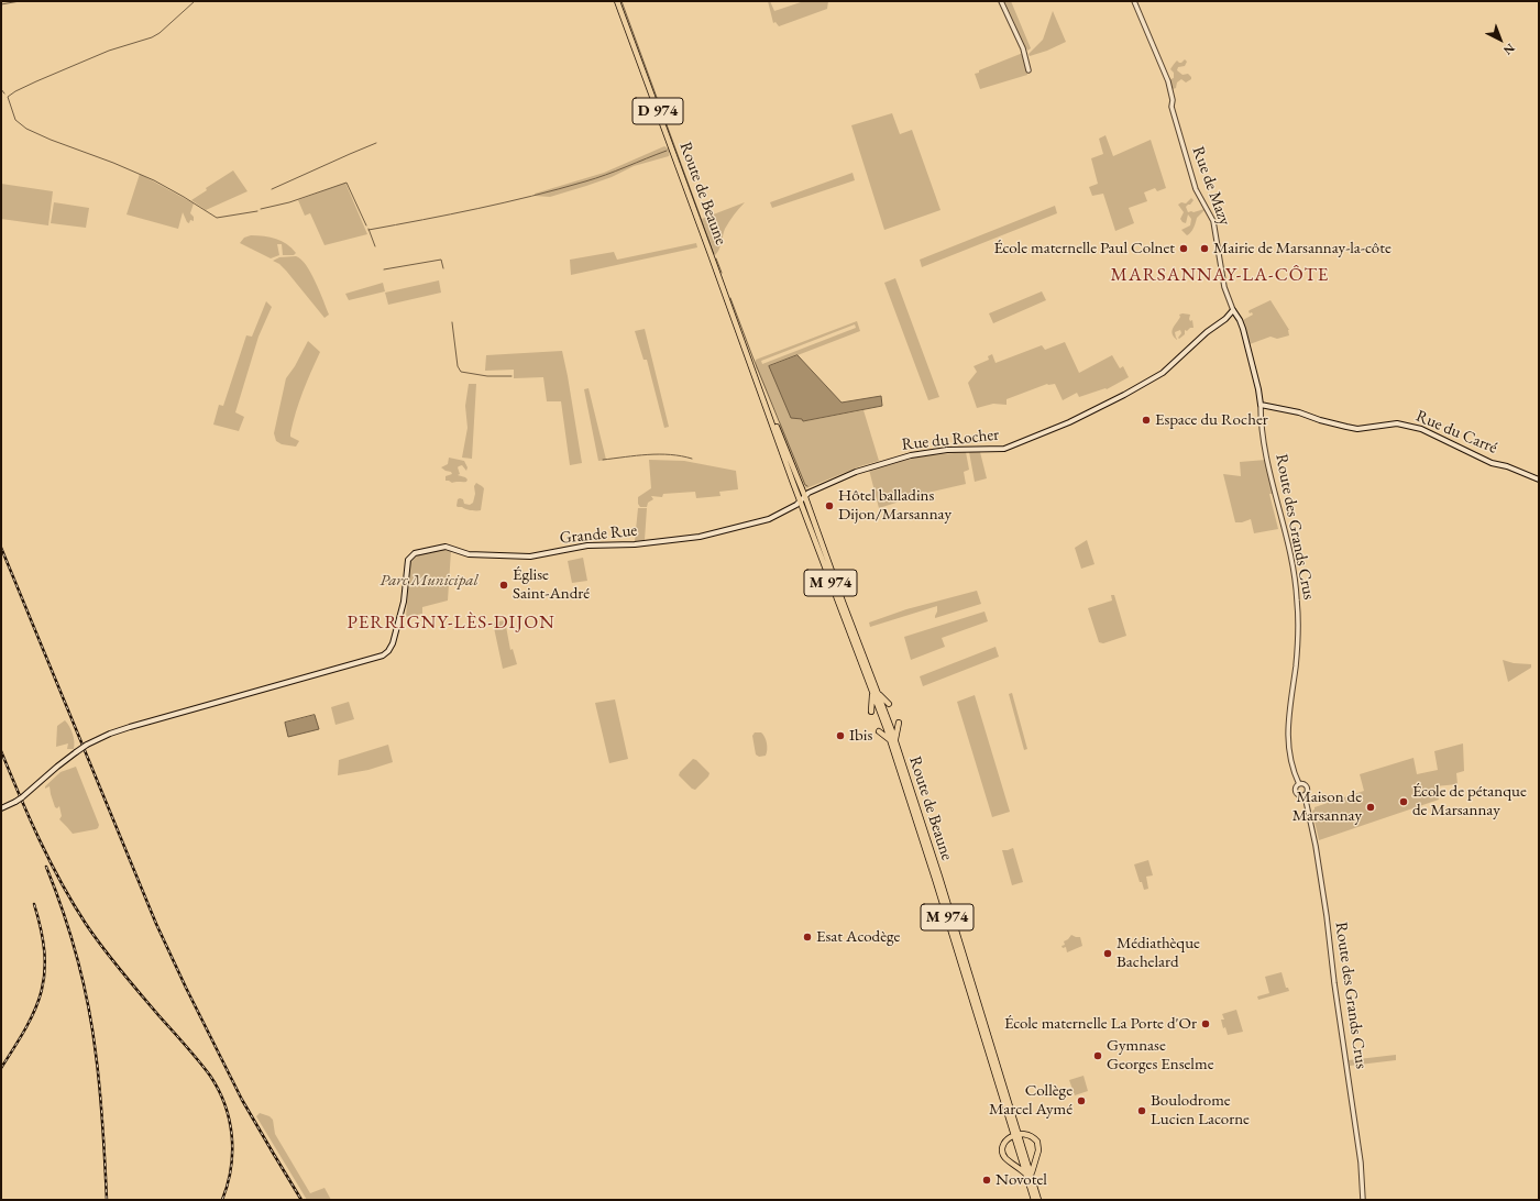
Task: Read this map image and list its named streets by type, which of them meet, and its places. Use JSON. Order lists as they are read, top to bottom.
{
  "streets": {
    "main road": [
      "D 974",
      "Rue de Mazy",
      "Route de Beaune",
      "Rue du Carré",
      "Rue du Rocher",
      "Grande Rue",
      "M 974"
    ],
    "street": ["Route des Grands Crus"]
  },
  "crossings": [
    ["Rue de Mazy", "Rue du Carré"],
    ["Rue de Mazy", "Rue du Rocher"],
    ["Rue de Mazy", "Route des Grands Crus"],
    ["Route de Beaune", "Rue du Rocher"],
    ["Route de Beaune", "Grande Rue"],
    ["Route de Beaune", "M 974"],
    ["Rue du Carré", "Route des Grands Crus"],
    ["Rue du Rocher", "Grande Rue"],
    ["Rue du Rocher", "M 974"],
    ["Grande Rue", "M 974"]
  ],
  "districts": ["MARSANNAY-LA-CÔTE", "PERRIGNY-LÈS-DIJON"],
  "parks": ["Parc Municipal"],
  "places": [
    "École maternelle Paul Colnet",
    "Mairie de Marsannay-la-côte",
    "Espace du Rocher",
    "Hôtel balladins Dijon/Marsannay",
    "Église Saint-André",
    "Ibis",
    "École de pétanque de Marsannay",
    "Maison de Marsannay",
    "Esat Acodège",
    "Médiathèque Bachelard",
    "École maternelle La Porte d'Or",
    "Gymnase Georges Enselme",
    "Collège Marcel Aymé",
    "Boulodrome Lucien Lacorne",
    "Novotel"
  ],
  "north": "bottom right"
}
